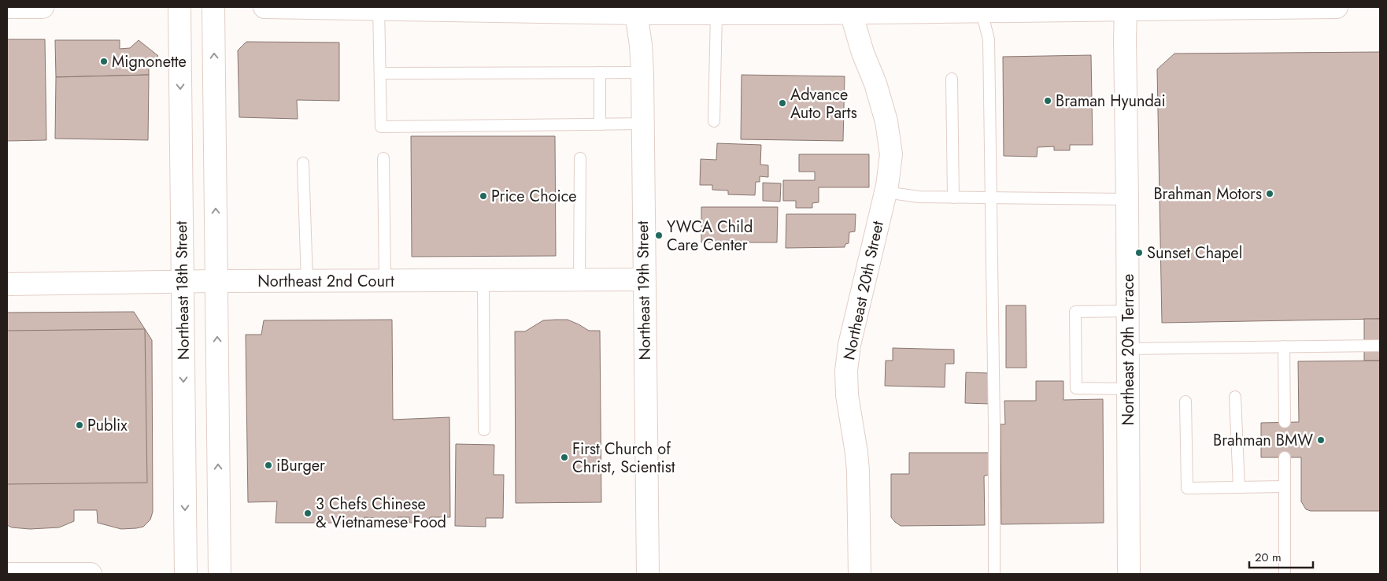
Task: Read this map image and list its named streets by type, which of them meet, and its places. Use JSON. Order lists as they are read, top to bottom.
{
  "streets": {
    "street": [
      "Northeast 2nd Court",
      "Northeast 18th Street",
      "Northeast 19th Street",
      "Northeast 20th Street",
      "Northeast 20th Terrace"
    ]
  },
  "crossings": [
    ["Northeast 2nd Court", "Northeast 18th Street"],
    ["Northeast 2nd Court", "Northeast 19th Street"]
  ],
  "places": [
    "Mignonette",
    "Braman Hyundai",
    "Advance Auto Parts",
    "Brahman Motors",
    "Price Choice",
    "YWCA Child Care Center",
    "Sunset Chapel",
    "Publix",
    "Brahman BMW",
    "First Church of Christ, Scientist",
    "iBurger",
    "3 Chefs Chinese & Vietnamese Food"
  ],
  "scale_bar": "20 m"
}
